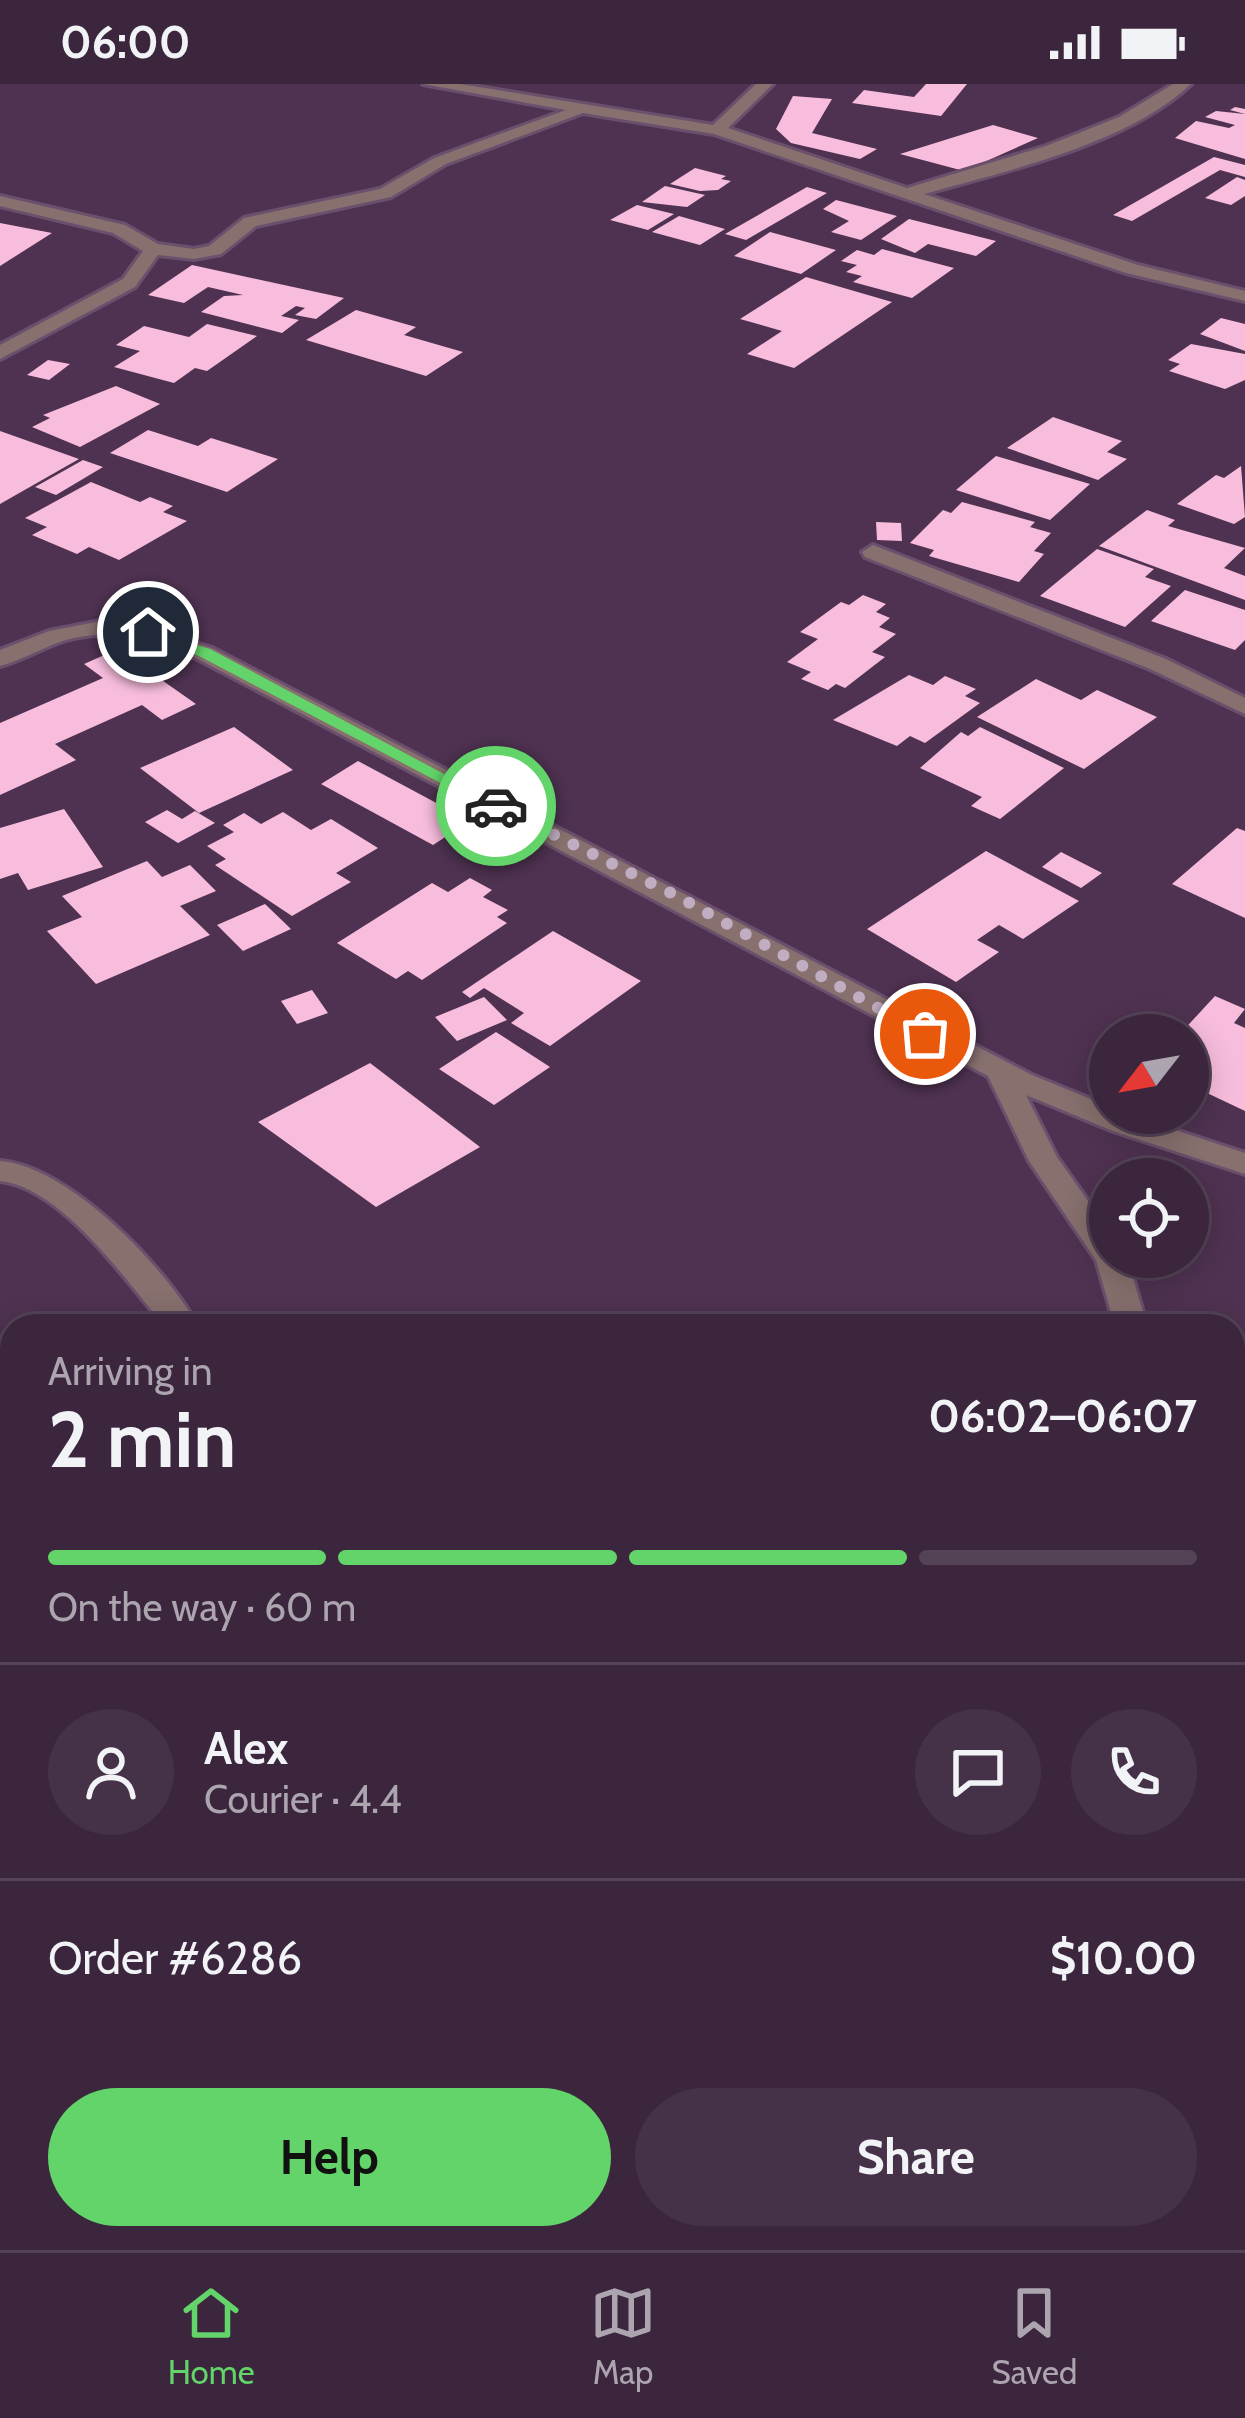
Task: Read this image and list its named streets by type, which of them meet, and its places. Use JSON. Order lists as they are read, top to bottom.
{
  "north": "bottom left",
  "page": {
    "status": "06:00",
    "heading": ["2 min", "Arriving in", "06:02–06:07"],
    "panel": [
      "Alex",
      "Courier · 4.4",
      "Order #6286",
      "$10.00"
    ],
    "bar": "On the way · 60 m",
    "buttons": ["Help", "Share"],
    "tabs": ["Home", "Map", "Saved"]
  }
}
